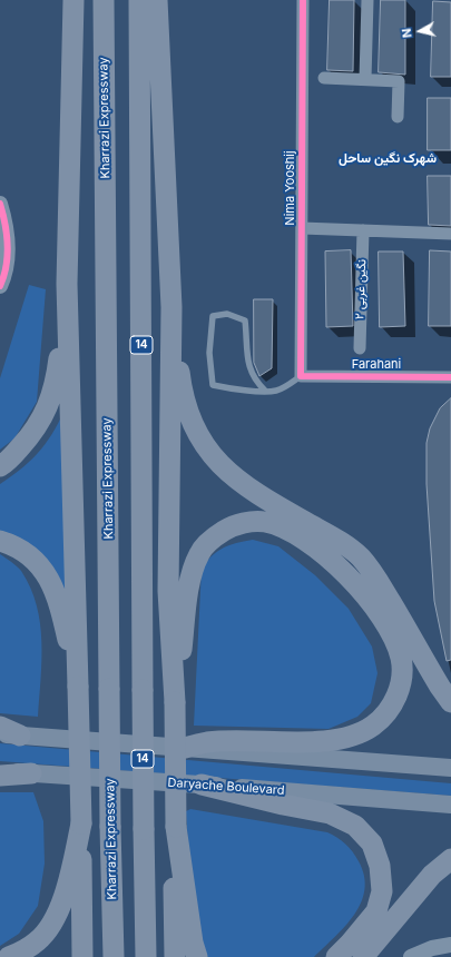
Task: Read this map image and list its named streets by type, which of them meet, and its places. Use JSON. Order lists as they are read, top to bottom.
{
  "streets": {
    "highway": ["Kharrazi Expressway", "14"],
    "main road": ["Daryache Boulevard"],
    "street": ["Nima Yooshij", "نگین غربی ۲", "Farahani"]
  },
  "crossings": [
    ["Nima Yooshij", "Farahani"]
  ],
  "districts": ["شهرک نگین ساحل"],
  "north": "left"
}
